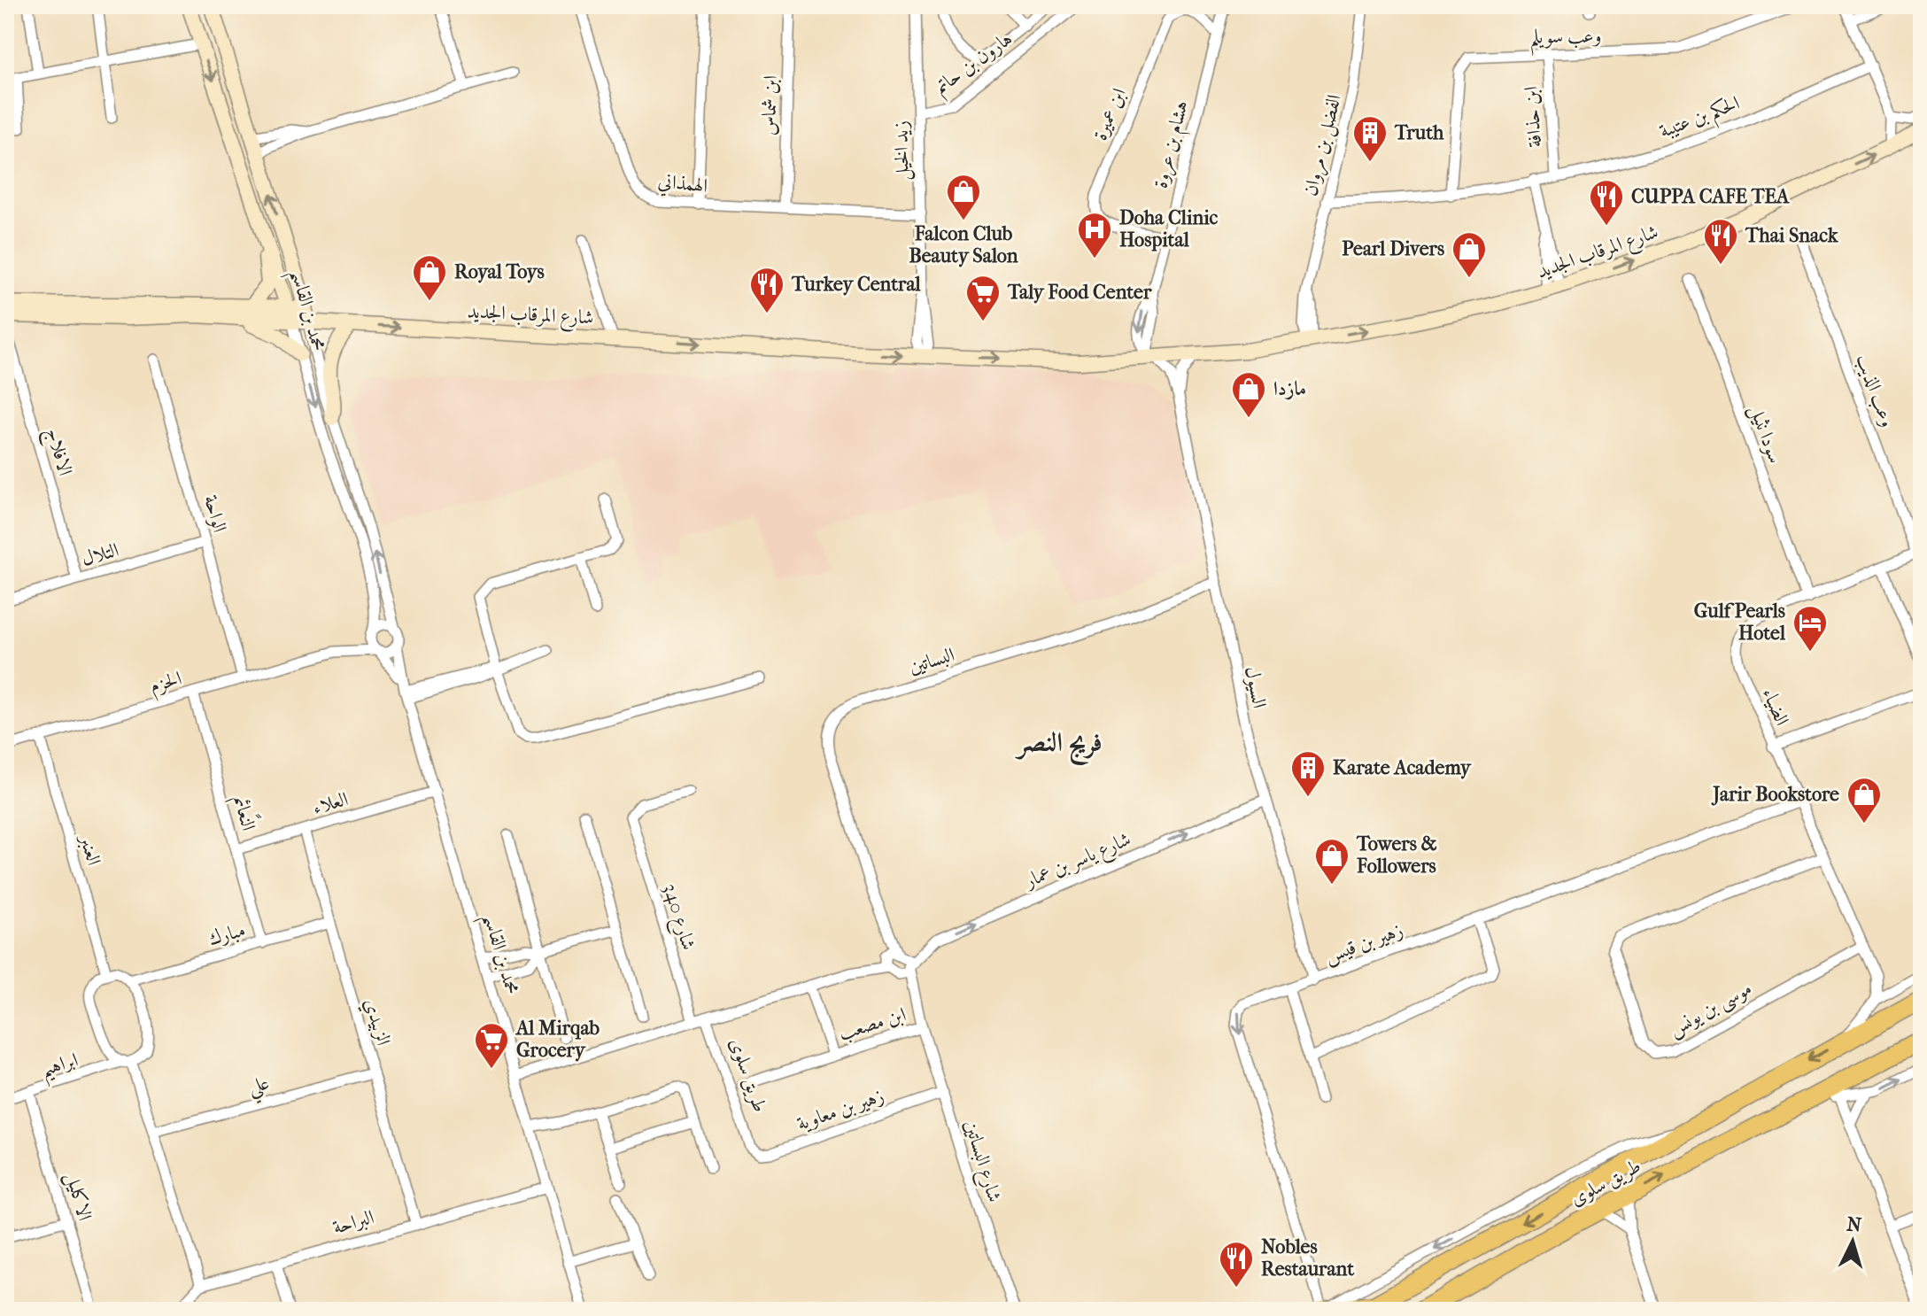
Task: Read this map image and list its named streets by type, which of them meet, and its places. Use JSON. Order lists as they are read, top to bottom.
{
  "streets": {
    "highway": ["طريق سلوى"],
    "street": [
      "وعب سويلم",
      "هارون بن حاتم",
      "ابن شماس",
      "ابن عميرة",
      "ابن حذافة",
      "الحكم بن عتيبة",
      "هشام بن عروة",
      "الفضل بن مروان",
      "زيد الخيل",
      "الهمذاني",
      "شارع المرقاب الجديد",
      "محمد بن القاسم",
      "وعب الذيب",
      "سودا نثيل",
      "الافلاج",
      "الواحة",
      "التلال",
      "البساتين",
      "الحزم",
      "السيول",
      "الضياء",
      "العلاء",
      "النًعائم",
      "العنبر",
      "شارع ياسر بن عمار",
      "شارع 340",
      "مبارك",
      "زهير بن قيس",
      "موسى بن يونس",
      "الزبيدي",
      "ابن مصعب",
      "ابراهيم",
      "علي",
      "زهير بن معاوية",
      "شارع البساتين",
      "الاكليل",
      "البراحة"
    ]
  },
  "crossings": [
    ["وعب سويلم", "ابن حذافة"],
    ["وعب سويلم", "الحكم بن عتيبة"],
    ["هارون بن حاتم", "زيد الخيل"],
    ["ابن شماس", "الهمذاني"],
    ["ابن عميرة", "هشام بن عروة"],
    ["ابن حذافة", "الحكم بن عتيبة"],
    ["الحكم بن عتيبة", "الفضل بن مروان"],
    ["هشام بن عروة", "شارع المرقاب الجديد"],
    ["هشام بن عروة", "السيول"],
    ["الفضل بن مروان", "شارع المرقاب الجديد"],
    ["زيد الخيل", "الهمذاني"],
    ["زيد الخيل", "شارع المرقاب الجديد"],
    ["شارع المرقاب الجديد", "محمد بن القاسم"],
    ["شارع المرقاب الجديد", "السيول"],
    ["محمد بن القاسم", "الحزم"],
    ["محمد بن القاسم", "العلاء"],
    ["محمد بن القاسم", "البراحة"],
    ["وعب الذيب", "الضياء"],
    ["سودا نثيل", "الضياء"],
    ["الافلاج", "التلال"],
    ["الواحة", "التلال"],
    ["الواحة", "الحزم"],
    ["البساتين", "السيول"],
    ["البساتين", "شارع البساتين"],
    ["الحزم", "النًعائم"],
    ["الحزم", "العنبر"],
    ["السيول", "شارع ياسر بن عمار"],
    ["السيول", "زهير بن قيس"],
    ["الضياء", "زهير بن قيس"],
    ["الضياء", "موسى بن يونس"],
    ["الضياء", "طريق سلوى"],
    ["العلاء", "النًعائم"],
    ["العلاء", "الزبيدي"],
    ["النًعائم", "مبارك"],
    ["شارع ياسر بن عمار", "شارع البساتين"],
    ["مبارك", "الزبيدي"],
    ["زهير بن قيس", "طريق سلوى"],
    ["الزبيدي", "علي"],
    ["الزبيدي", "البراحة"],
    ["ابن مصعب", "شارع البساتين"],
    ["ابراهيم", "الاكليل"],
    ["طريق سلوى", "زهير بن معاوية"],
    ["زهير بن معاوية", "شارع البساتين"]
  ],
  "one_way": ["شارع المرقاب الجديد", "شارع ياسر بن عمار"],
  "districts": ["فريج النصر"],
  "places": {
    "building": ["Truth", "Karate Academy"],
    "shop": [
      "Falcon Club Beauty Salon",
      "Pearl Divers",
      "Royal Toys",
      "مازدا",
      "Jarir Bookstore",
      "Towers & Followers"
    ],
    "restaurant": [
      "CUPPA CAFE TEA",
      "Thai Snack",
      "Turkey Central",
      "Nobles Restaurant"
    ],
    "hospital": ["Doha Clinic Hospital"],
    "supermarket": ["Taly Food Center", "Al Mirqab Grocery"],
    "hotel": ["Gulf Pearls Hotel"]
  },
  "north": "top"
}
